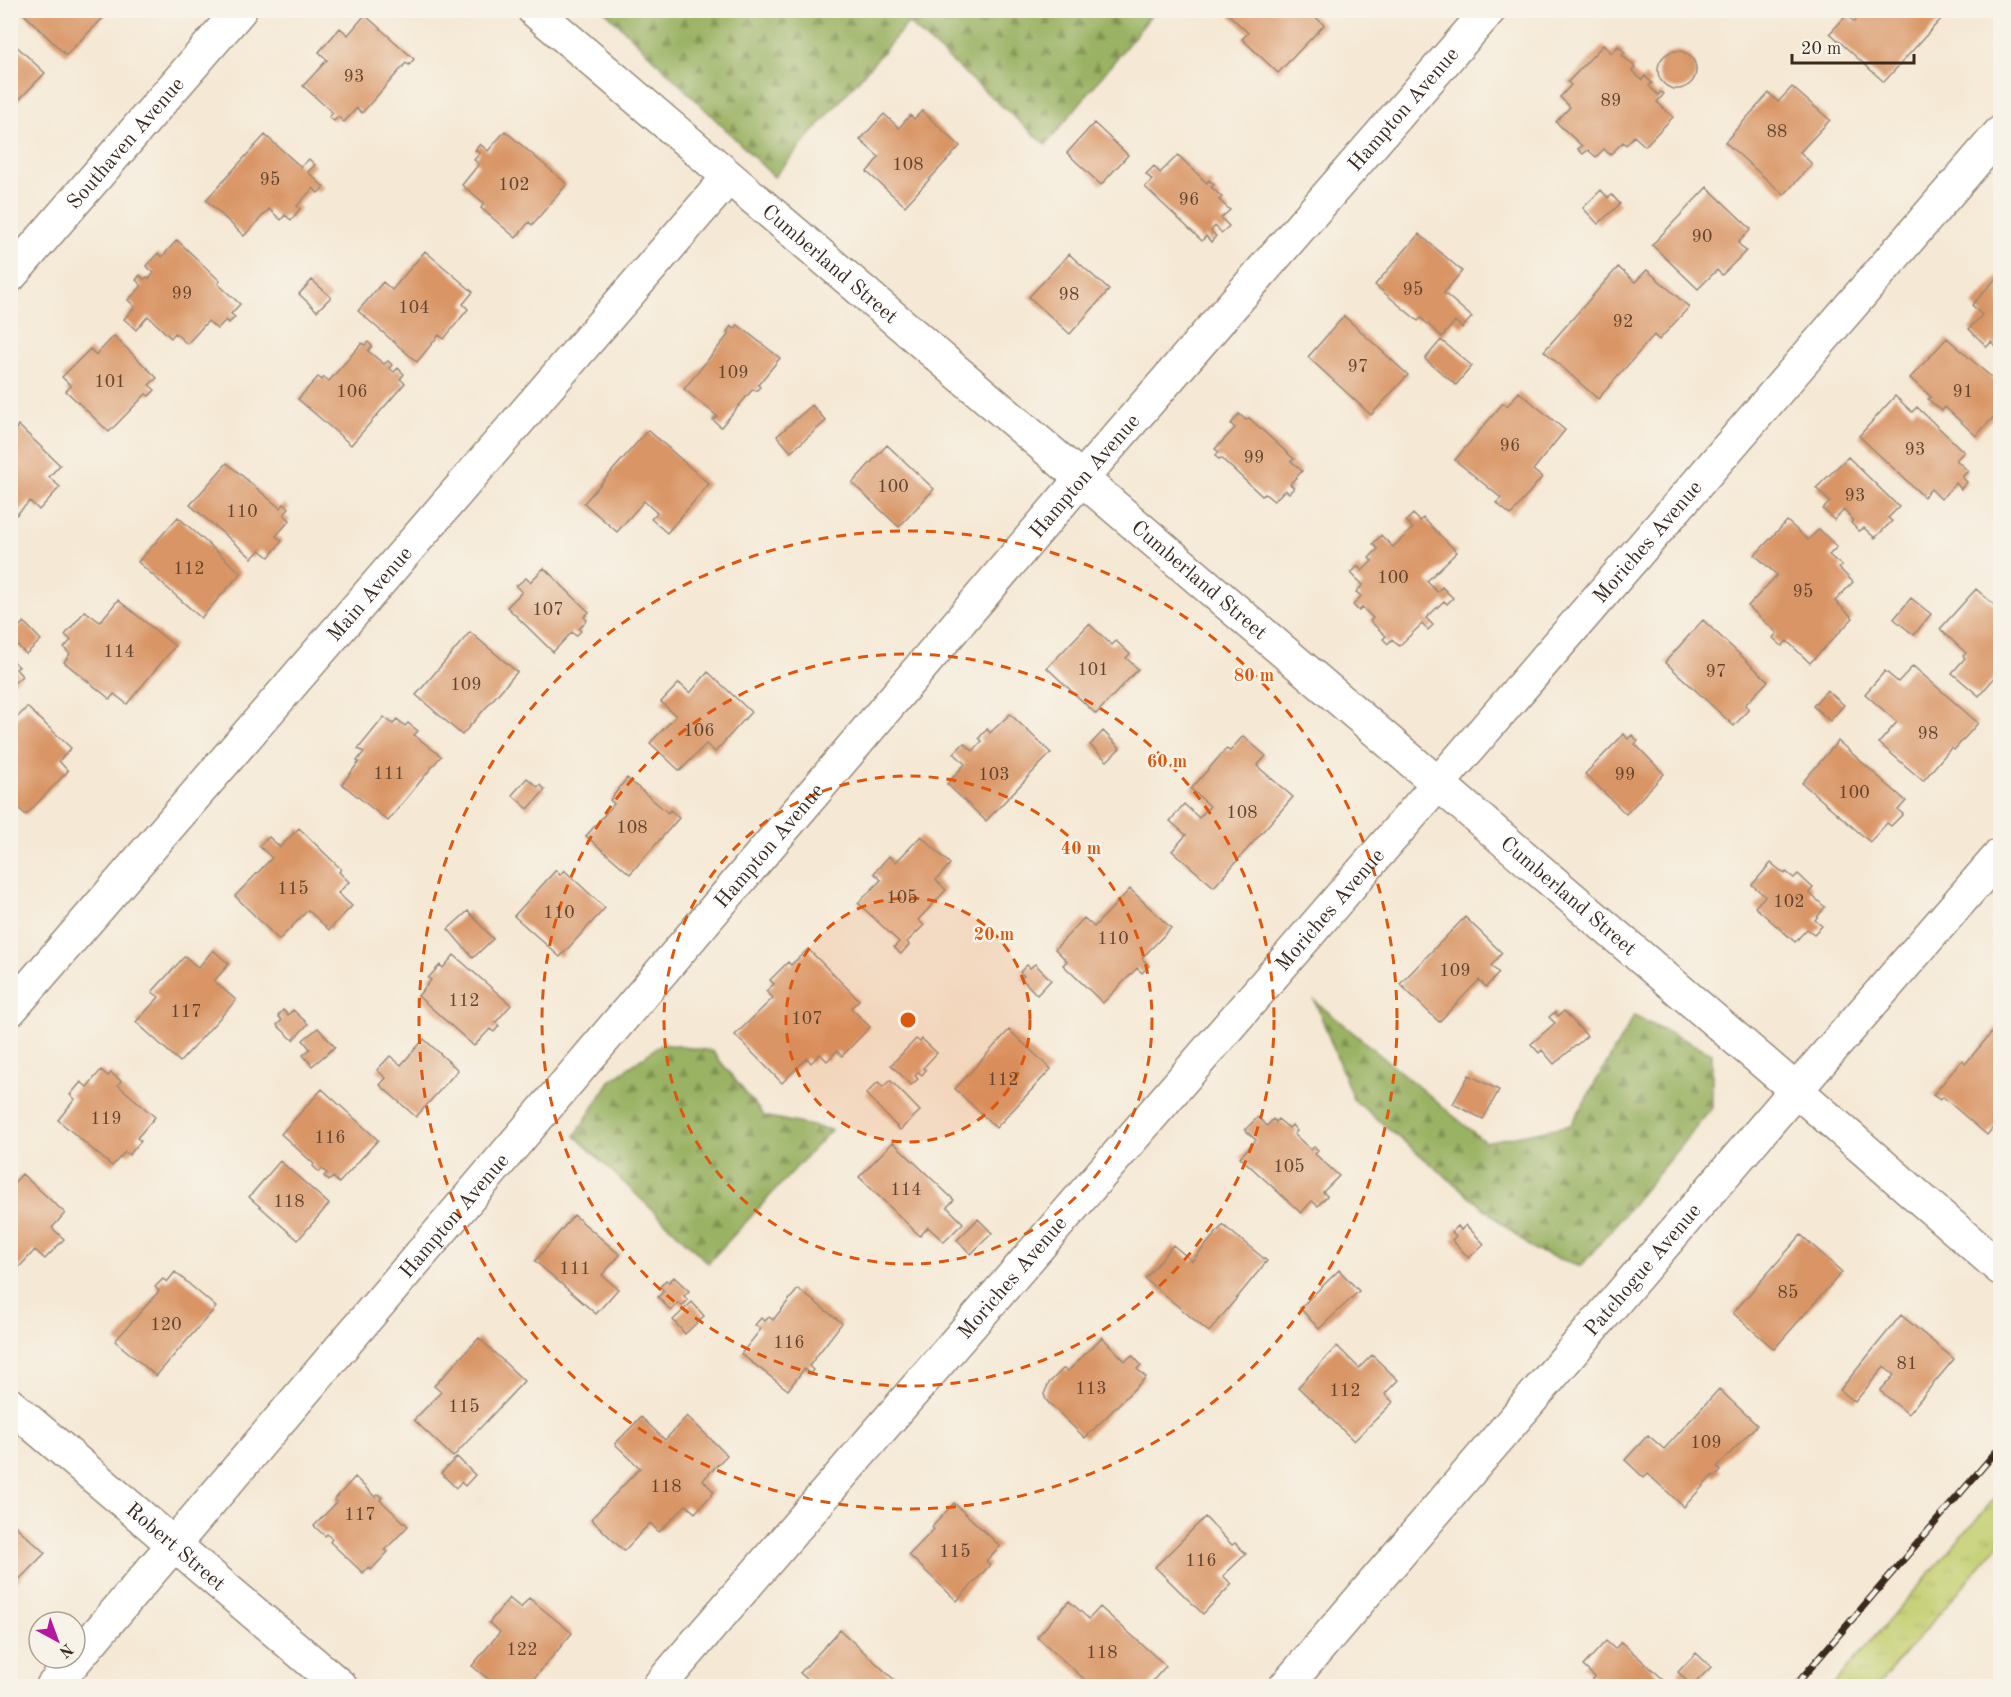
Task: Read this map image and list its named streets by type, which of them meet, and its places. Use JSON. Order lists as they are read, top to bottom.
{
  "streets": {
    "street": [
      "Hampton Avenue",
      "Southaven Avenue",
      "Cumberland Street",
      "Moriches Avenue",
      "Main Avenue",
      "Patchogue Avenue",
      "Robert Street"
    ]
  },
  "crossings": [
    ["Hampton Avenue", "Cumberland Street"],
    ["Hampton Avenue", "Robert Street"],
    ["Cumberland Street", "Moriches Avenue"],
    ["Cumberland Street", "Main Avenue"],
    ["Cumberland Street", "Patchogue Avenue"]
  ],
  "house_numbers": [
    "93",
    "89",
    "88",
    "108",
    "95",
    "102",
    "96",
    "90",
    "95",
    "99",
    "98",
    "104",
    "92",
    "97",
    "109",
    "101",
    "106",
    "91",
    "96",
    "93",
    "99",
    "100",
    "93",
    "110",
    "112",
    "100",
    "95",
    "107",
    "114",
    "101",
    "97",
    "109",
    "106",
    "98",
    "111",
    "103",
    "99",
    "100",
    "108",
    "108",
    "115",
    "105",
    "102",
    "110",
    "110",
    "109",
    "112",
    "117",
    "107",
    "112",
    "119",
    "116",
    "105",
    "114",
    "118",
    "111",
    "85",
    "120",
    "116",
    "81",
    "113",
    "112",
    "115",
    "109",
    "118",
    "117",
    "115",
    "116",
    "122",
    "118"
  ],
  "scale_bar": "20 m",
  "north": "bottom right",
  "rings": [
    "80 m",
    "60 m",
    "40 m",
    "20 m"
  ]
}
